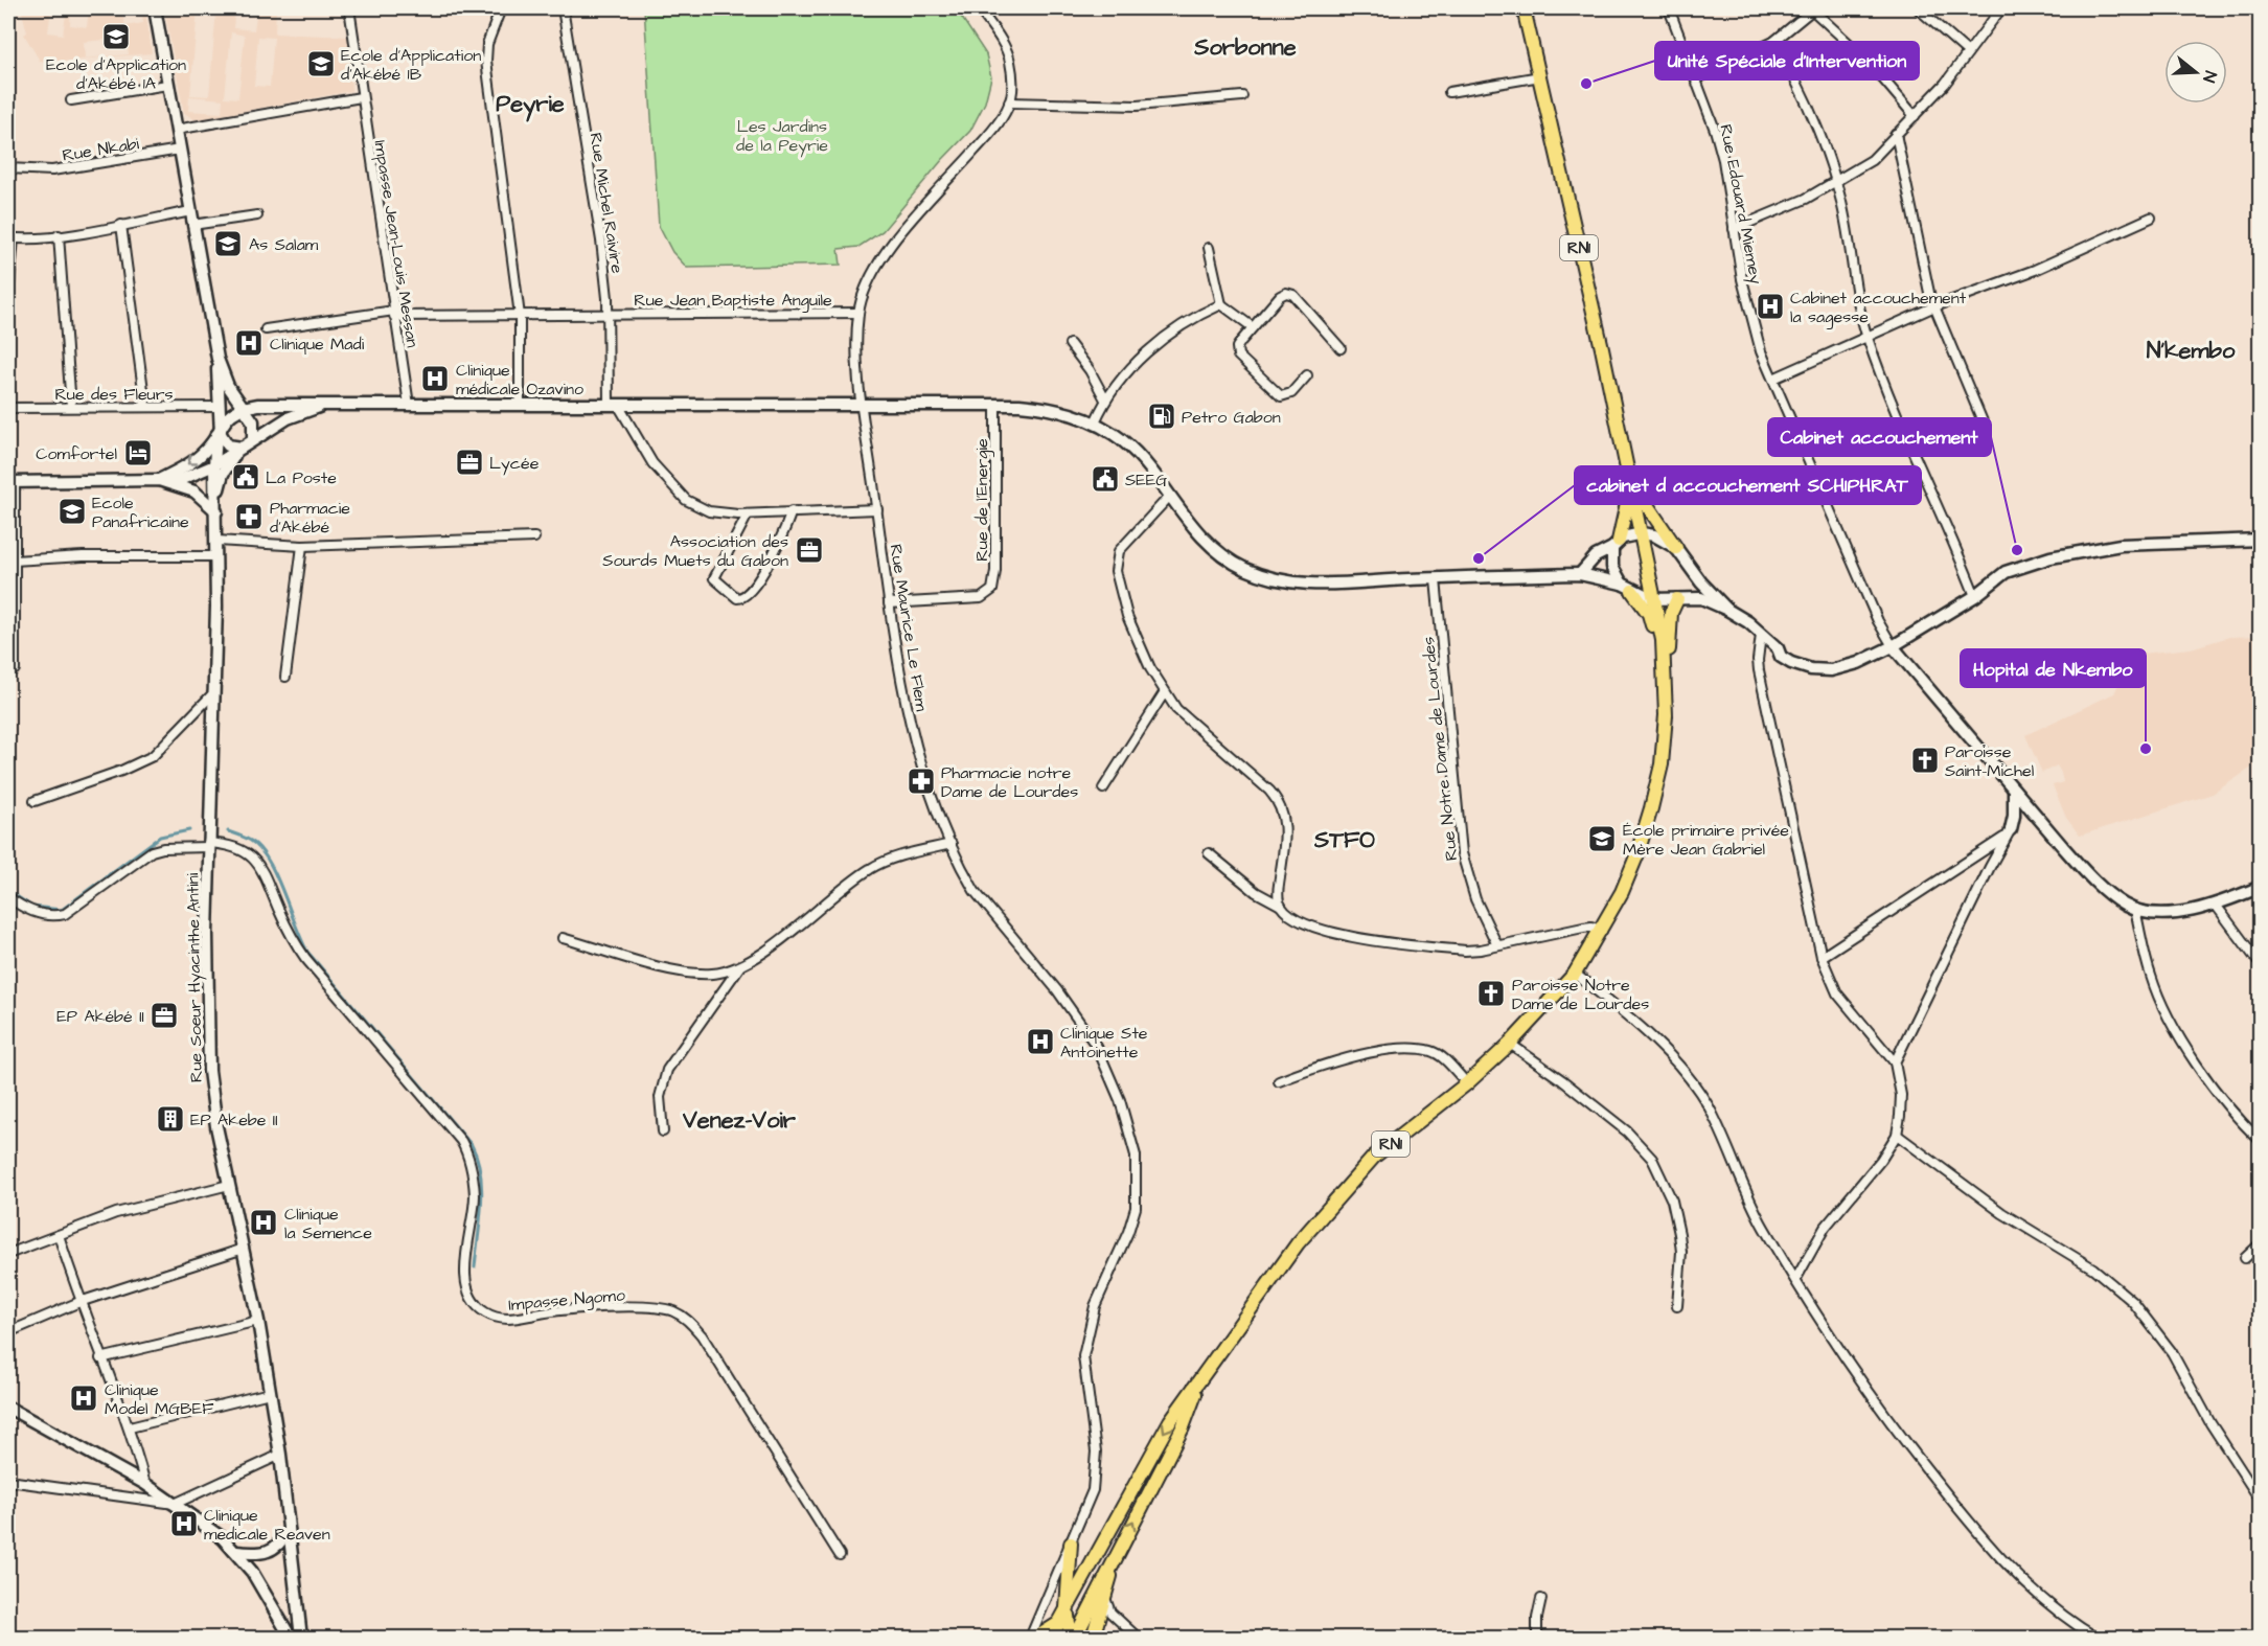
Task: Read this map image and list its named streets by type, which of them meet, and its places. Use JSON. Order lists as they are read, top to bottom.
{
  "streets": {
    "main road": ["RN1", "Rue Soeur Hyacinthe Antini"],
    "street": [
      "Rue Nkabi",
      "Rue Michel Raivire",
      "Rue Edouard Miemey",
      "Impasse Jean-Louis Messan",
      "Rue Jean Baptiste Anguile",
      "Rue des Fleurs",
      "Rue de l'Energie",
      "Rue Maurice Le Flem",
      "Rue Notre Dame de Lourdes",
      "Impasse Ngomo"
    ]
  },
  "crossings": [
    ["Rue Michel Raivire", "Rue Jean Baptiste Anguile"],
    ["Impasse Jean-Louis Messan", "Rue Jean Baptiste Anguile"],
    ["Rue Jean Baptiste Anguile", "Rue Maurice Le Flem"],
    ["Rue des Fleurs", "Rue Soeur Hyacinthe Antini"],
    ["Rue de l'Energie", "Rue Maurice Le Flem"],
    ["Rue Soeur Hyacinthe Antini", "Impasse Ngomo"]
  ],
  "districts": [
    "Sorbonne",
    "Peyrie",
    "N'kembo",
    "STFO",
    "Venez-Voir"
  ],
  "parks": ["Les Jardins de la Peyrie"],
  "places": {
    "school or university": [
      "Ecole d'Application d'Akébé 1A",
      "Ecole d'Application d'Akébé 1B",
      "As Salam",
      "Ecole Panafricaine",
      "École primaire privée Mère Jean Gabriel"
    ],
    "other": [
      "Unité Spéciale d'Intervention",
      "Cabinet accouchement",
      "cabinet d accouchement SCHIPHRAT",
      "Hopital de Nkembo"
    ],
    "hospital": [
      "Cabinet accouchement la sagesse",
      "Clinique Madi",
      "Clinique médicale Ozavino",
      "Clinique Ste Antoinette",
      "Clinique la Semence",
      "Clinique Model MGBEF",
      "Clinique medicale Reaven"
    ],
    "fuel station": ["Petro Gabon"],
    "hotel": ["Comfortel"],
    "office": ["Lycée", "Association des Sourds Muets du Gabon", "EP Akébé II"],
    "public building": ["La Poste", "SEEG"],
    "pharmacy": ["Pharmacie d’Akébé", "Pharmacie notre Dame de Lourdes"],
    "church": ["Paroisse Saint-Michel", "Paroisse Notre Dame de Lourdes"],
    "building": ["EP Akebe II"]
  },
  "north": "right"
}
